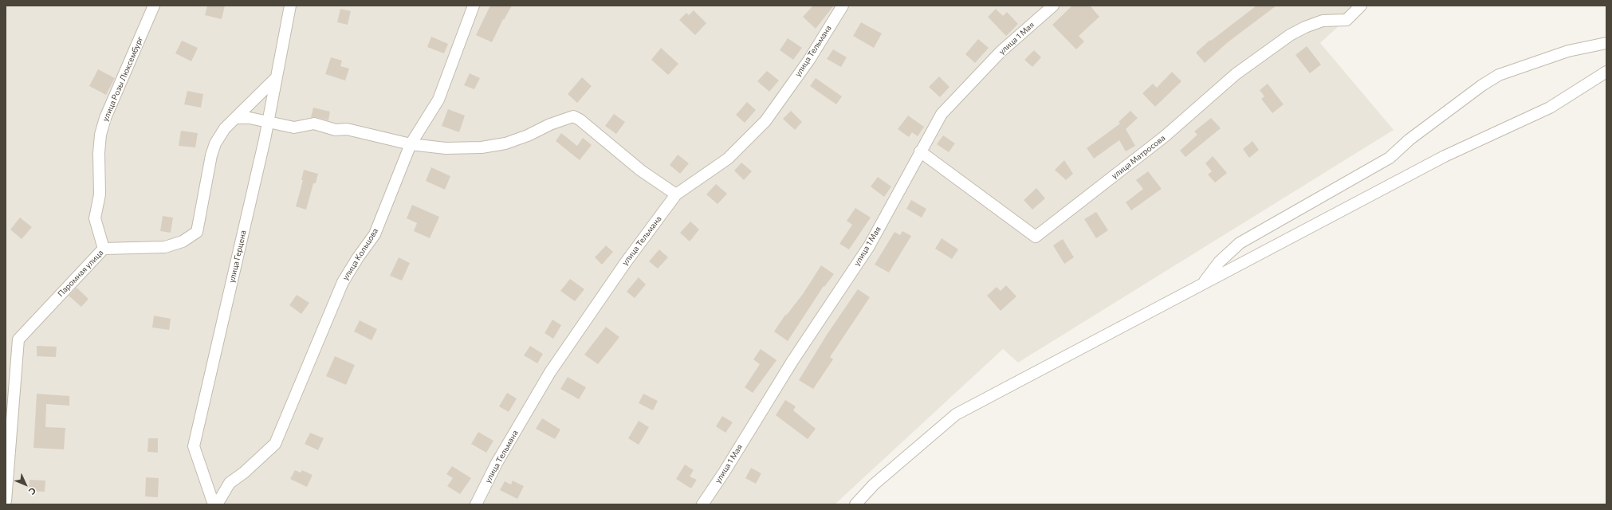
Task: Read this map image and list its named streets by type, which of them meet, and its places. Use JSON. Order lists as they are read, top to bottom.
{
  "streets": {
    "street": [
      "улица 1 Мая",
      "улица Тельмана",
      "улица Розы Люксембург",
      "улица Матросова",
      "улица Кольцова",
      "улица Герцена",
      "Паромная улица"
    ]
  },
  "crossings": [
    ["улица 1 Мая", "улица Матросова"],
    ["улица Розы Люксембург", "Паромная улица"],
    ["улица Герцена", "Паромная улица"]
  ],
  "north": "bottom right"
}
